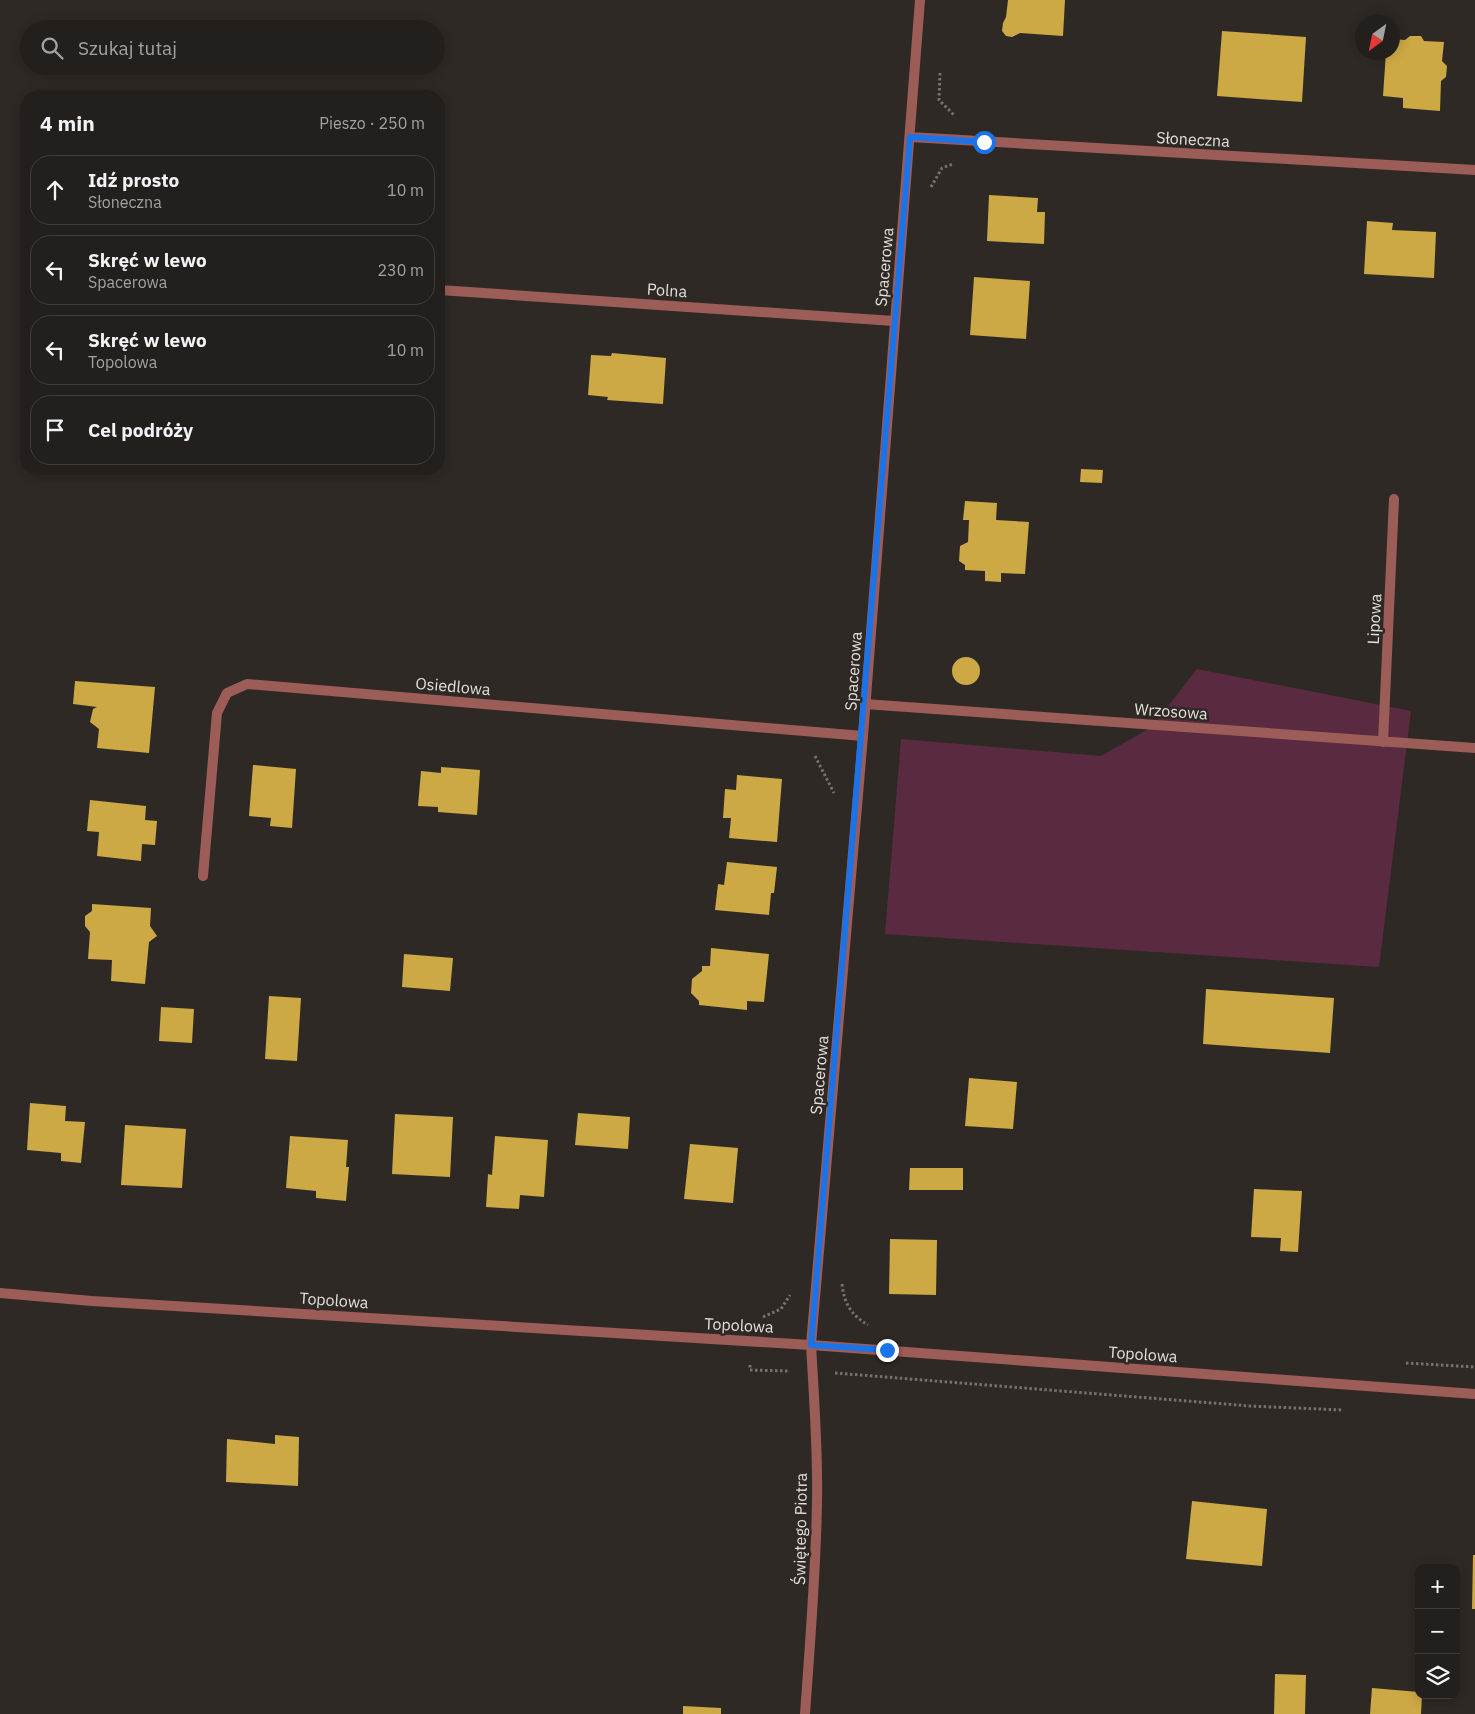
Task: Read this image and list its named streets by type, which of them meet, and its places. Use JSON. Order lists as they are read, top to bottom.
{
  "streets": {
    "street": [
      "Słoneczna",
      "Spacerowa",
      "Polna",
      "Lipowa",
      "Osiedlowa",
      "Wrzosowa",
      "Topolowa",
      "Świętego Piotra"
    ]
  },
  "crossings": [
    ["Słoneczna", "Spacerowa"],
    ["Spacerowa", "Polna"],
    ["Spacerowa", "Osiedlowa"],
    ["Spacerowa", "Wrzosowa"],
    ["Spacerowa", "Topolowa"],
    ["Spacerowa", "Świętego Piotra"],
    ["Lipowa", "Wrzosowa"],
    ["Topolowa", "Świętego Piotra"]
  ],
  "north": "bottom left",
  "page": {
    "search": "Szukaj tutaj",
    "heading": ["4 min", "Pieszo · 250 m"],
    "list": [
      ["Idź prosto", "Słoneczna", "10 m"],
      ["Skręć w lewo", "Spacerowa", "230 m"],
      ["Skręć w lewo", "Topolowa", "10 m"],
      "Cel podróży"
    ],
    "map_buttons": ["+", "−"]
  }
}
